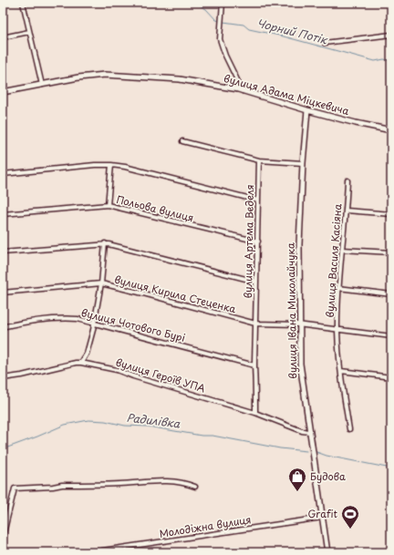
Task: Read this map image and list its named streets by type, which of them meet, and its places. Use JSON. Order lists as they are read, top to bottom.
{
  "streets": {
    "street": [
      "вулиця Адама Міцкевича",
      "Польова вулиця",
      "вулиця Артема Веделя",
      "вулиця Василя Касіяна",
      "вулиця Кирила Стеценка",
      "вулиця Івана Миколайчука",
      "вулиця Чотового Бурі",
      "вулиця Героїв УПА",
      "Молодіжна вулиця"
    ]
  },
  "crossings": [
    ["вулиця Адама Міцкевича", "вулиця Івана Миколайчука"],
    ["Польова вулиця", "вулиця Артема Веделя"],
    ["вулиця Артема Веделя", "вулиця Кирила Стеценка"],
    ["вулиця Артема Веделя", "вулиця Чотового Бурі"],
    ["вулиця Артема Веделя", "вулиця Героїв УПА"],
    ["вулиця Василя Касіяна", "вулиця Кирила Стеценка"],
    ["вулиця Кирила Стеценка", "вулиця Івана Миколайчука"],
    ["вулиця Івана Миколайчука", "вулиця Героїв УПА"],
    ["вулиця Івана Миколайчука", "Молодіжна вулиця"]
  ],
  "water": ["Чорний Потік", "Радилівка"],
  "places": {
    "shop": ["Будова"],
    "sports": ["Grafit"]
  }
}
